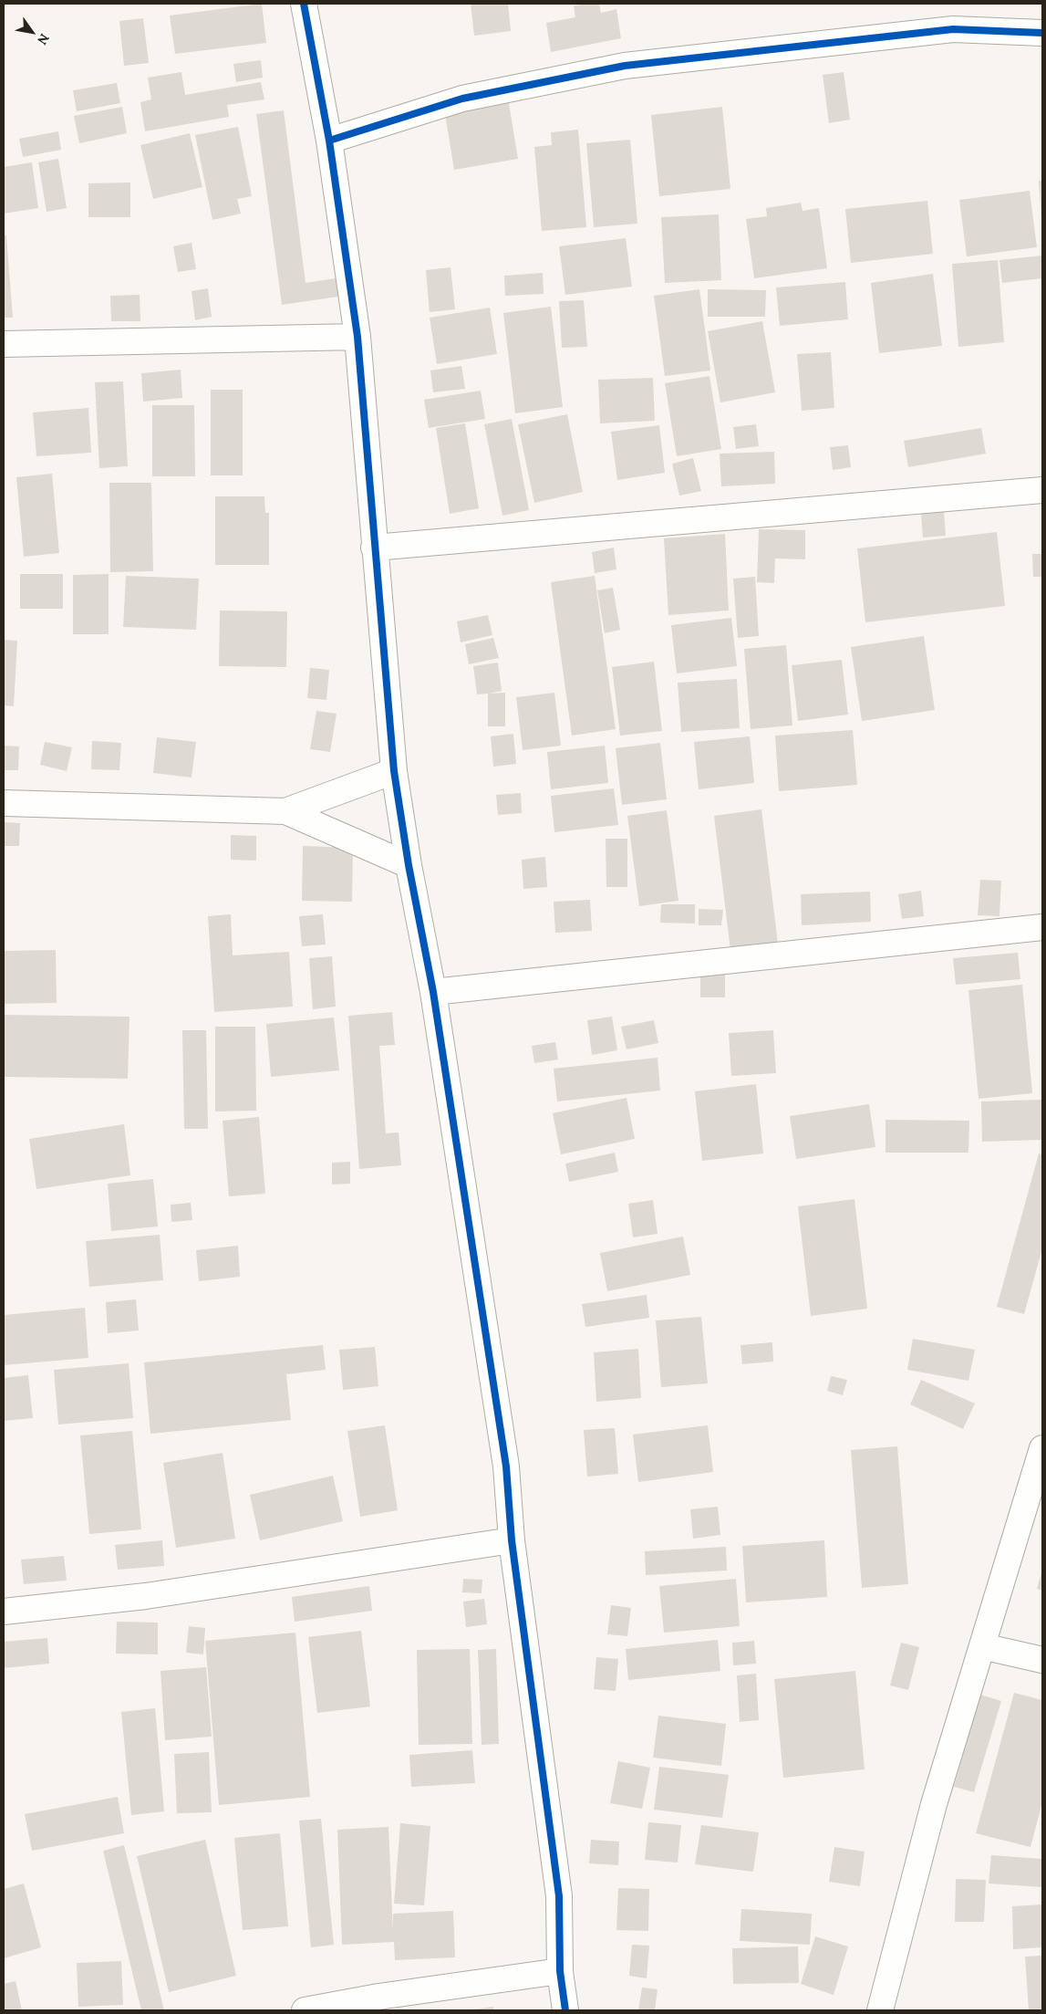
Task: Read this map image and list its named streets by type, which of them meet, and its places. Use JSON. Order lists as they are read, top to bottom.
{
  "north": "bottom right"
}
